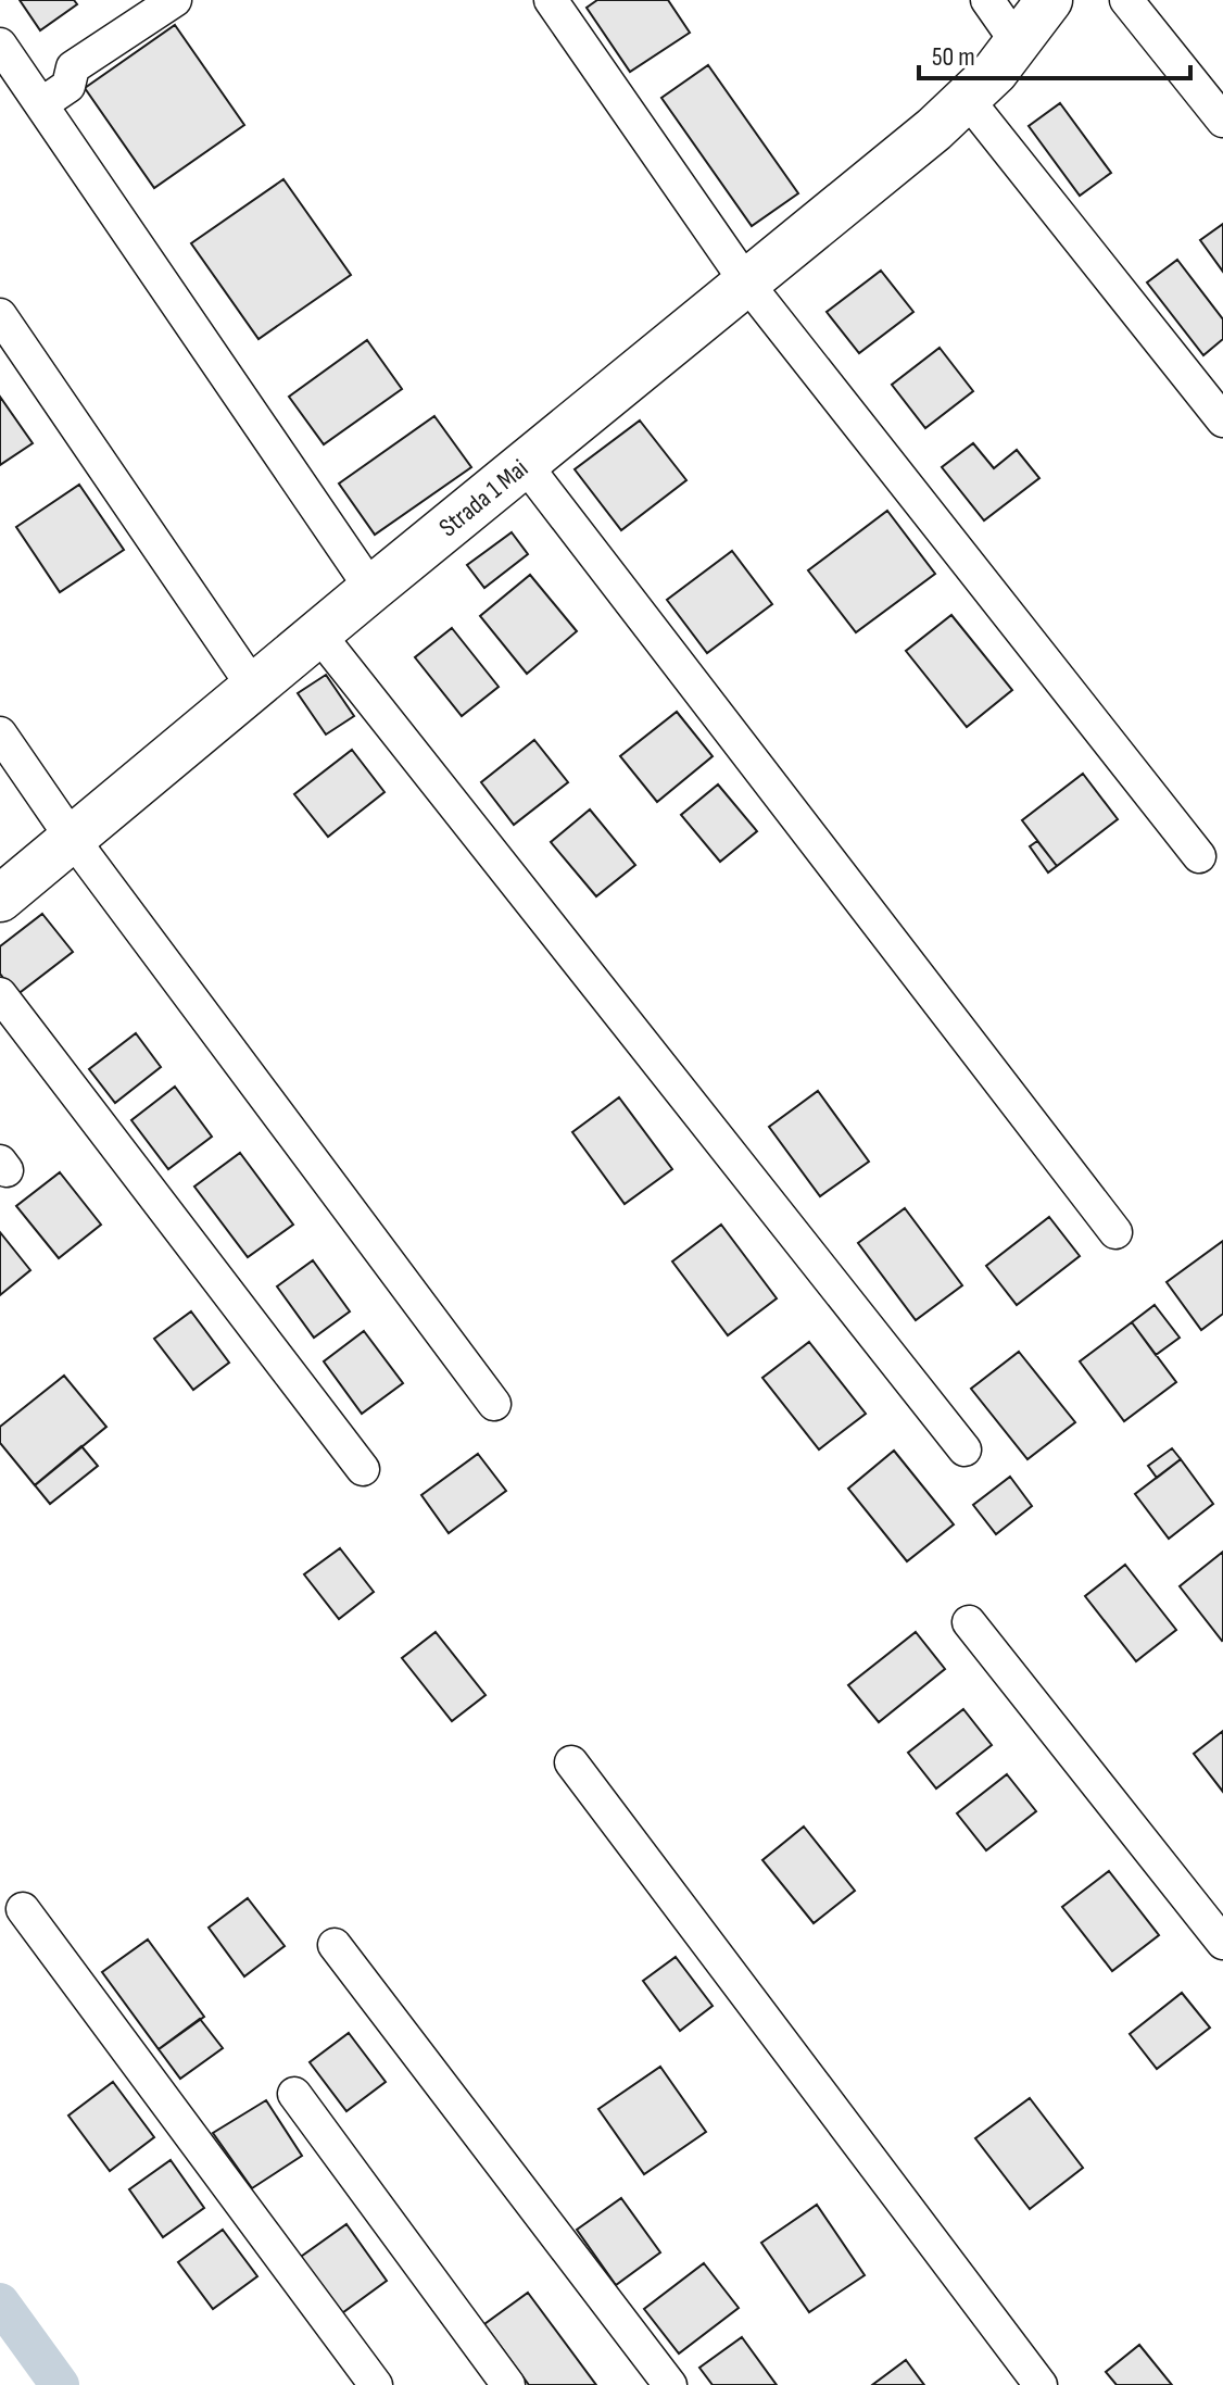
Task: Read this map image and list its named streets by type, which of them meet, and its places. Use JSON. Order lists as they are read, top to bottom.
{
  "streets": {
    "street": ["Strada 1 Mai"]
  },
  "scale_bar": "50 m"
}
